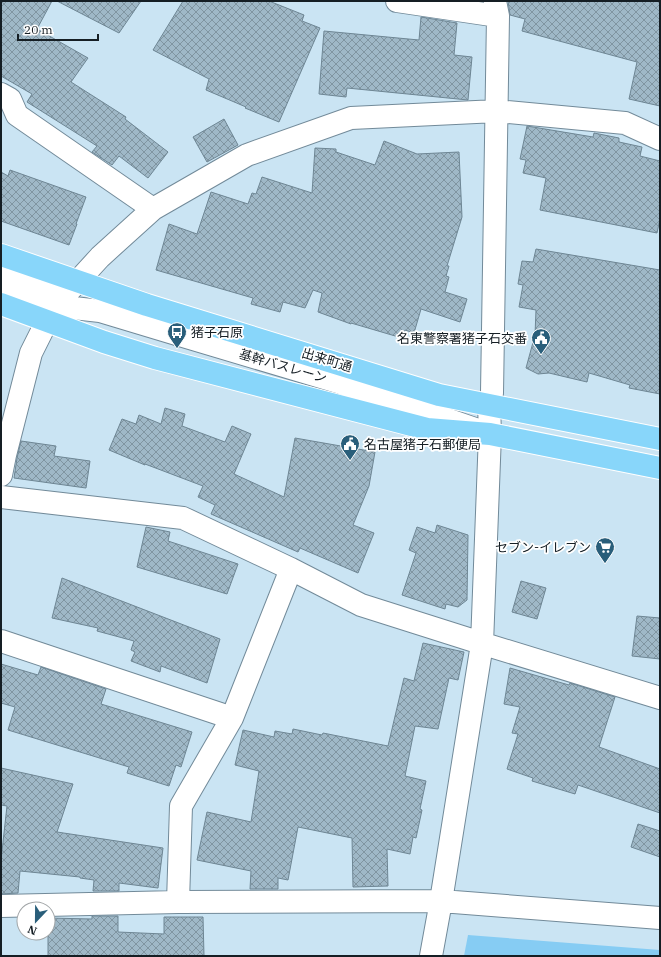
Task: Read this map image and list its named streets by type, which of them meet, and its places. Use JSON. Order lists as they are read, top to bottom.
{
  "streets": {
    "main road": ["出来町通"],
    "street": ["基幹バスレーン"]
  },
  "crossings": [
    ["出来町通", "基幹バスレーン"]
  ],
  "places": {
    "bus stop": ["猪子石原"],
    "public building": ["名東警察署猪子石交番", "名古屋猪子石郵便局"],
    "supermarket": ["セブン-イレブン"]
  },
  "scale_bar": "20 m",
  "north": "bottom"
}
